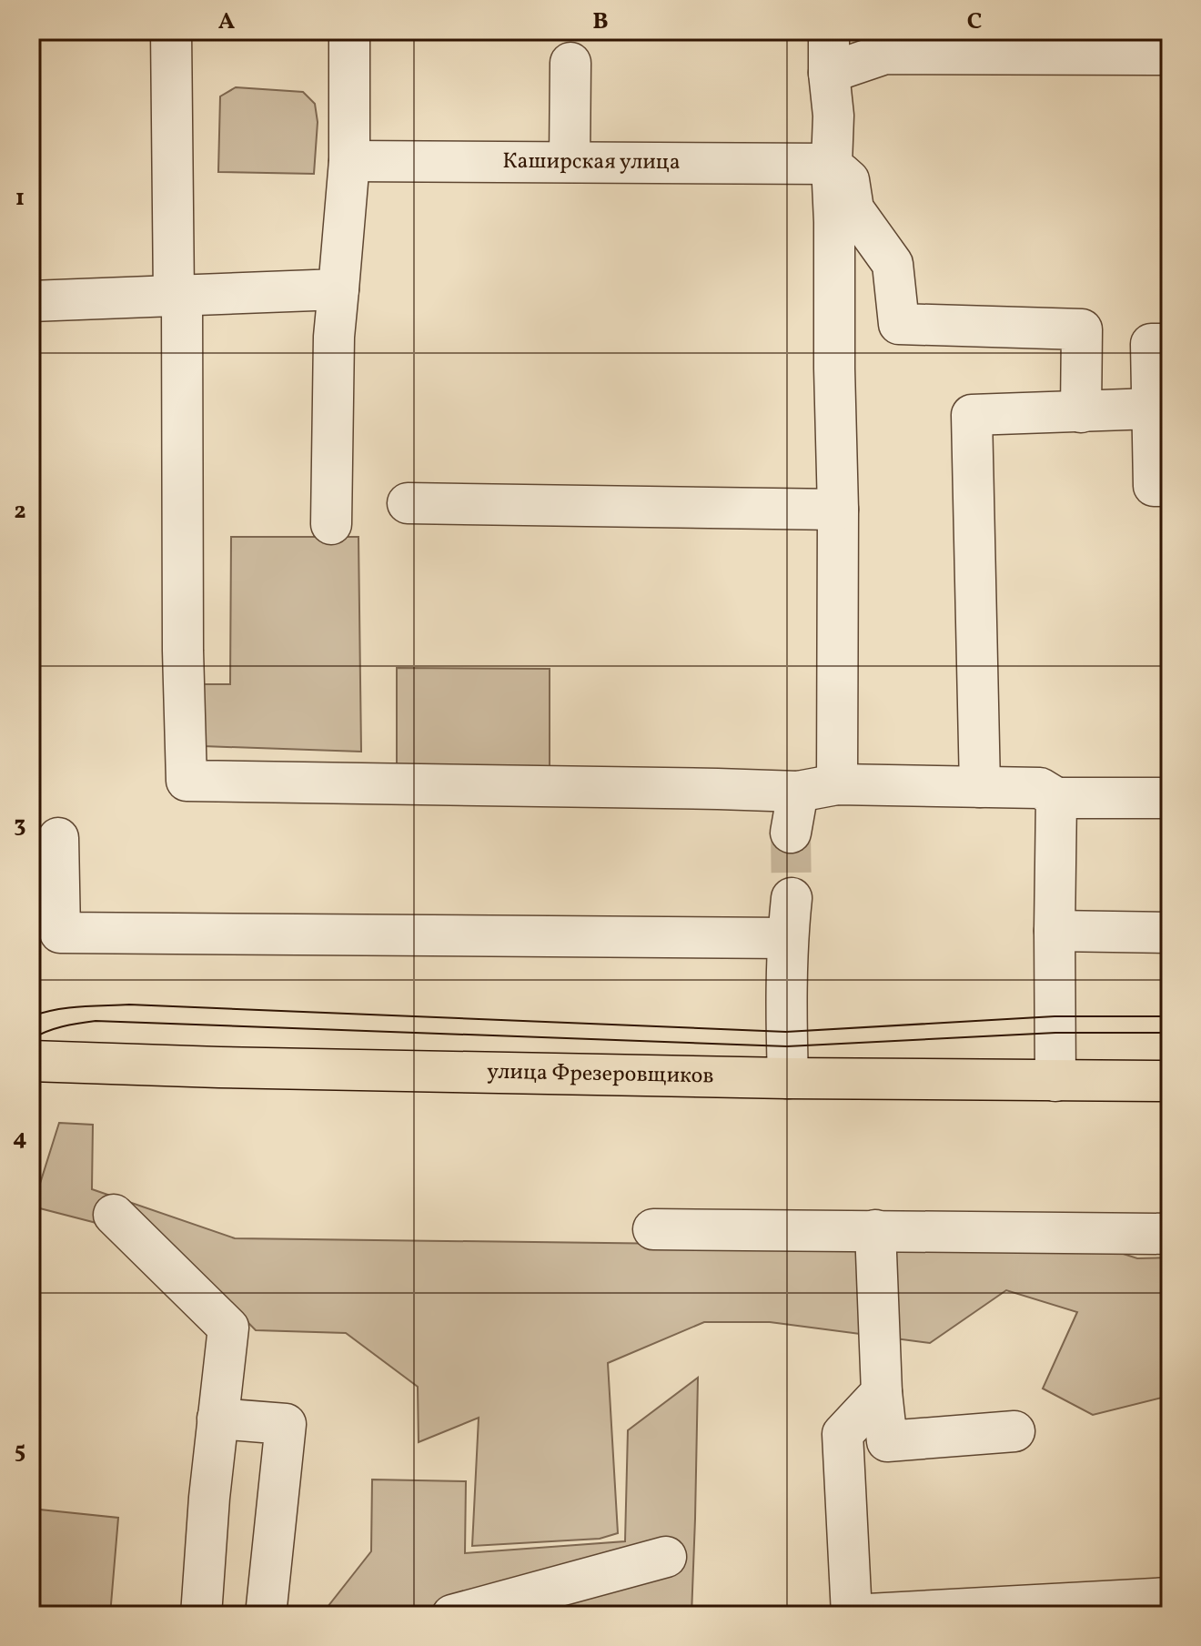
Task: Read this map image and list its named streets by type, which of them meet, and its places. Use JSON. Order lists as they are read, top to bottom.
{
  "streets": {
    "main road": ["улица Фрезеровщиков"],
    "street": ["Каширская улица"]
  },
  "grid": {
    "columns": ["A", "B", "C"],
    "rows": [
      "1",
      "2",
      "3",
      "4",
      "5"
    ]
  }
}
